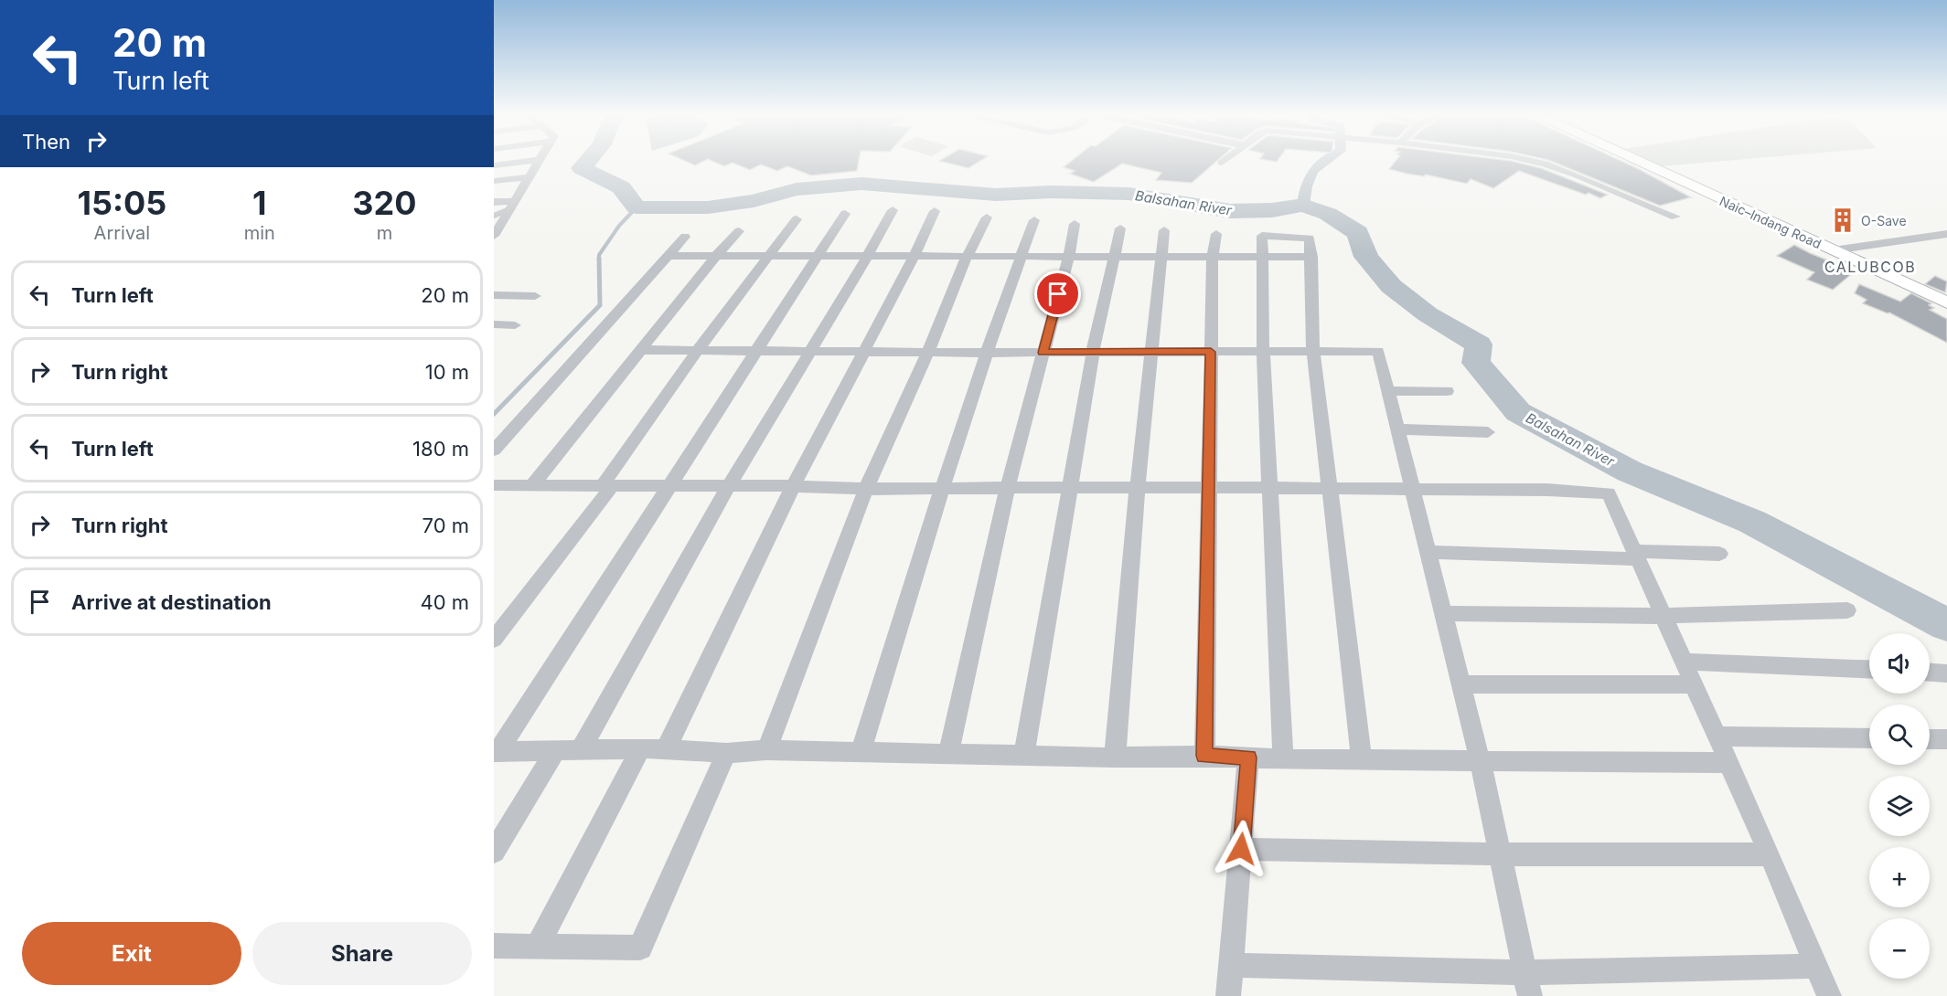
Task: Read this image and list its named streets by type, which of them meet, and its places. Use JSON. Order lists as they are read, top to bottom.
{
  "streets": {
    "main road": ["Naic–Indang Road"]
  },
  "districts": ["CALUBCOB"],
  "water": ["Balsahan River"],
  "places": {
    "building": ["O-Save"]
  },
  "page": {
    "turn": ["20 m", "Turn left"],
    "then": "Then",
    "eta": [
      "15:05",
      "Arrival",
      "1",
      "min",
      "320",
      "m"
    ],
    "list": [
      {
        "name": "Turn left",
        "value": "20 m"
      },
      {
        "name": "Turn right",
        "value": "10 m"
      },
      {
        "name": "Turn left",
        "value": "180 m"
      },
      {
        "name": "Turn right",
        "value": "70 m"
      },
      {
        "name": "Arrive at destination",
        "value": "40 m"
      }
    ],
    "map_buttons": ["+", "−"],
    "buttons": ["Exit", "Share"]
  }
}
